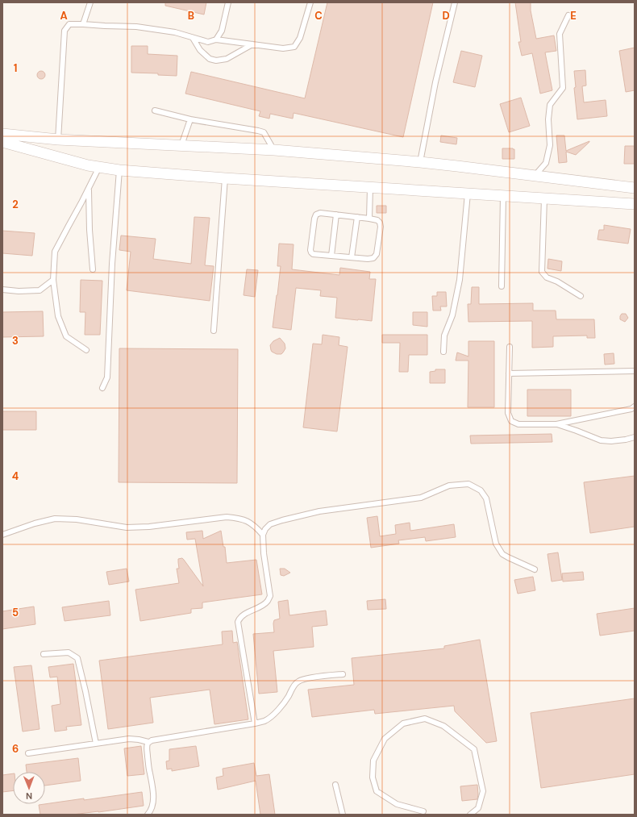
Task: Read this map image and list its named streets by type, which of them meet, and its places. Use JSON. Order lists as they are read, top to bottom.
{
  "north": "bottom",
  "grid": {
    "columns": [
      "A",
      "B",
      "C",
      "D",
      "E"
    ],
    "rows": [
      "1",
      "2",
      "3",
      "4",
      "5",
      "6"
    ]
  }
}
